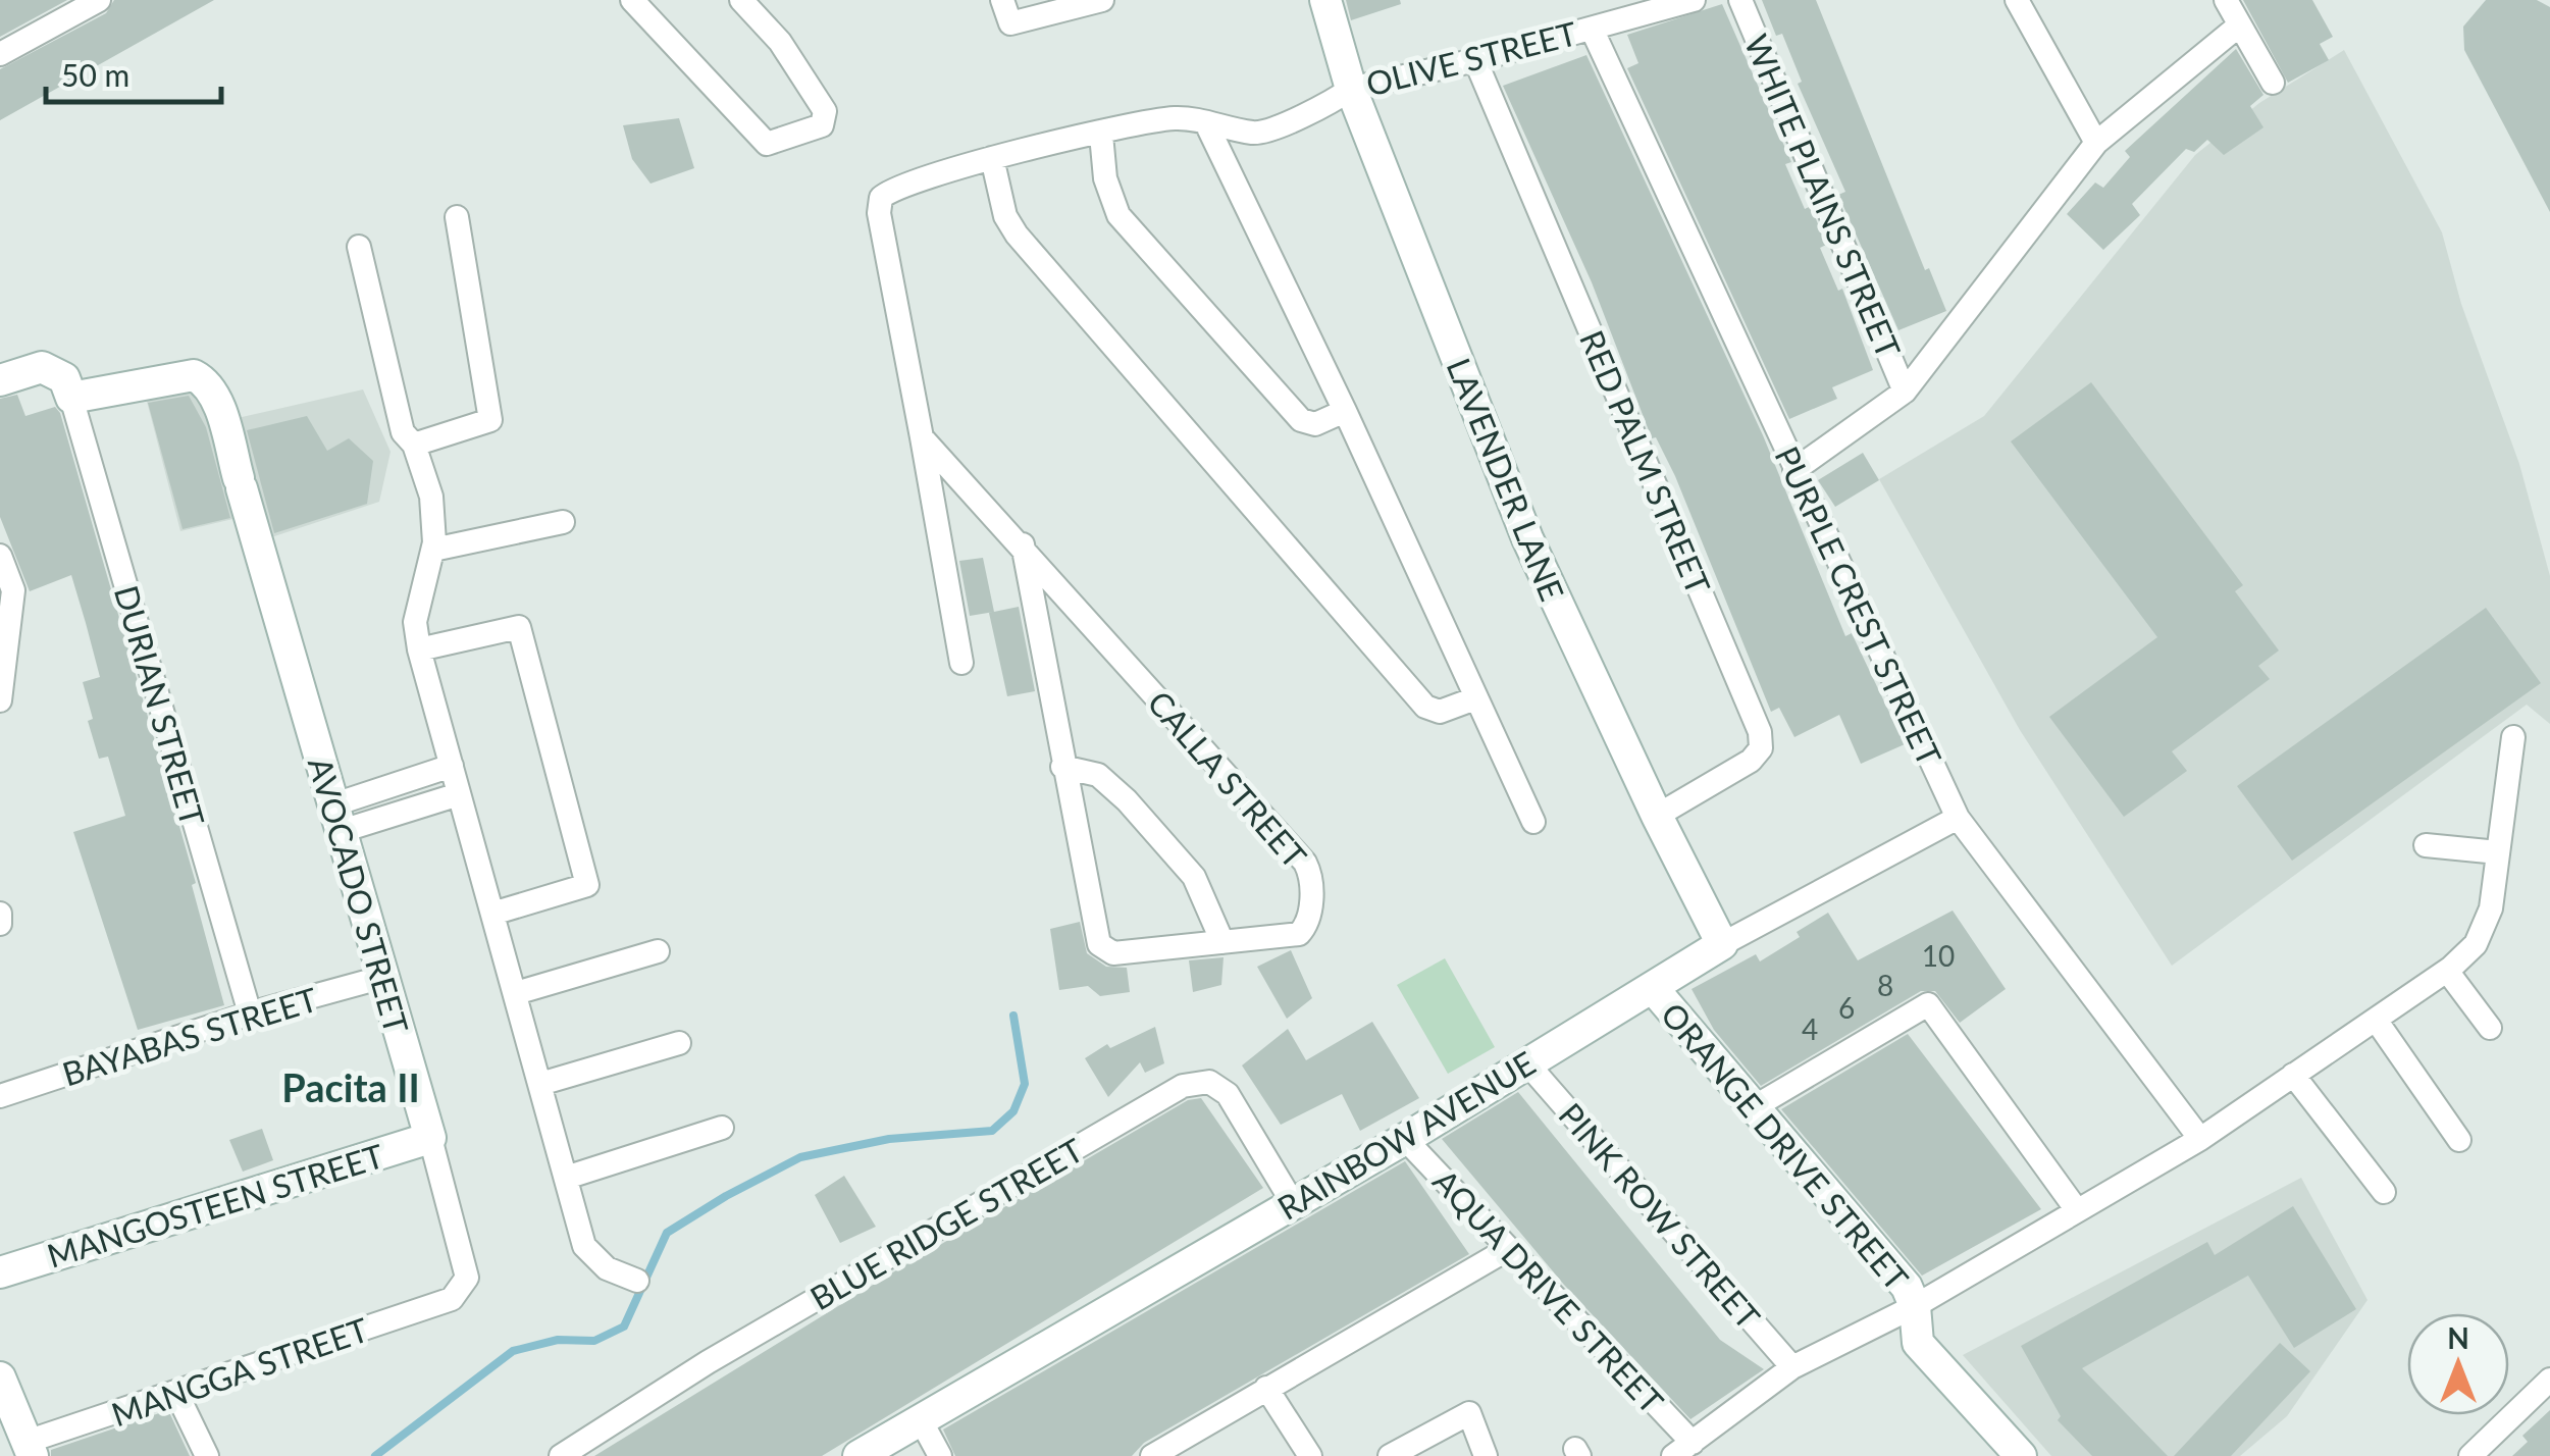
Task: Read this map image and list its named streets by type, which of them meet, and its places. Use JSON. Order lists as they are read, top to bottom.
{
  "streets": {
    "street": [
      "OLIVE STREET",
      "WHITE PLAINS STREET",
      "RED PALM STREET",
      "LAVENDER LANE",
      "PURPLE CREST STREET",
      "DURIAN STREET",
      "CALLA STREET",
      "AVOCADO STREET",
      "BAYABAS STREET",
      "RAINBOW AVENUE",
      "ORANGE DRIVE STREET",
      "MANGOSTEEN STREET",
      "PINK ROW STREET",
      "BLUE RIDGE STREET",
      "AQUA DRIVE STREET",
      "MANGGA STREET"
    ]
  },
  "crossings": [
    ["OLIVE STREET", "RED PALM STREET"],
    ["OLIVE STREET", "LAVENDER LANE"],
    ["OLIVE STREET", "PURPLE CREST STREET"],
    ["RED PALM STREET", "LAVENDER LANE"],
    ["LAVENDER LANE", "RAINBOW AVENUE"],
    ["PURPLE CREST STREET", "RAINBOW AVENUE"],
    ["DURIAN STREET", "AVOCADO STREET"],
    ["DURIAN STREET", "BAYABAS STREET"],
    ["AVOCADO STREET", "BAYABAS STREET"],
    ["AVOCADO STREET", "MANGOSTEEN STREET"],
    ["AVOCADO STREET", "MANGGA STREET"],
    ["RAINBOW AVENUE", "ORANGE DRIVE STREET"],
    ["RAINBOW AVENUE", "PINK ROW STREET"],
    ["RAINBOW AVENUE", "BLUE RIDGE STREET"],
    ["RAINBOW AVENUE", "AQUA DRIVE STREET"]
  ],
  "districts": ["Pacita II"],
  "house_numbers": [
    "10",
    "8",
    "6",
    "4"
  ],
  "scale_bar": "50 m",
  "north": "top"
}
